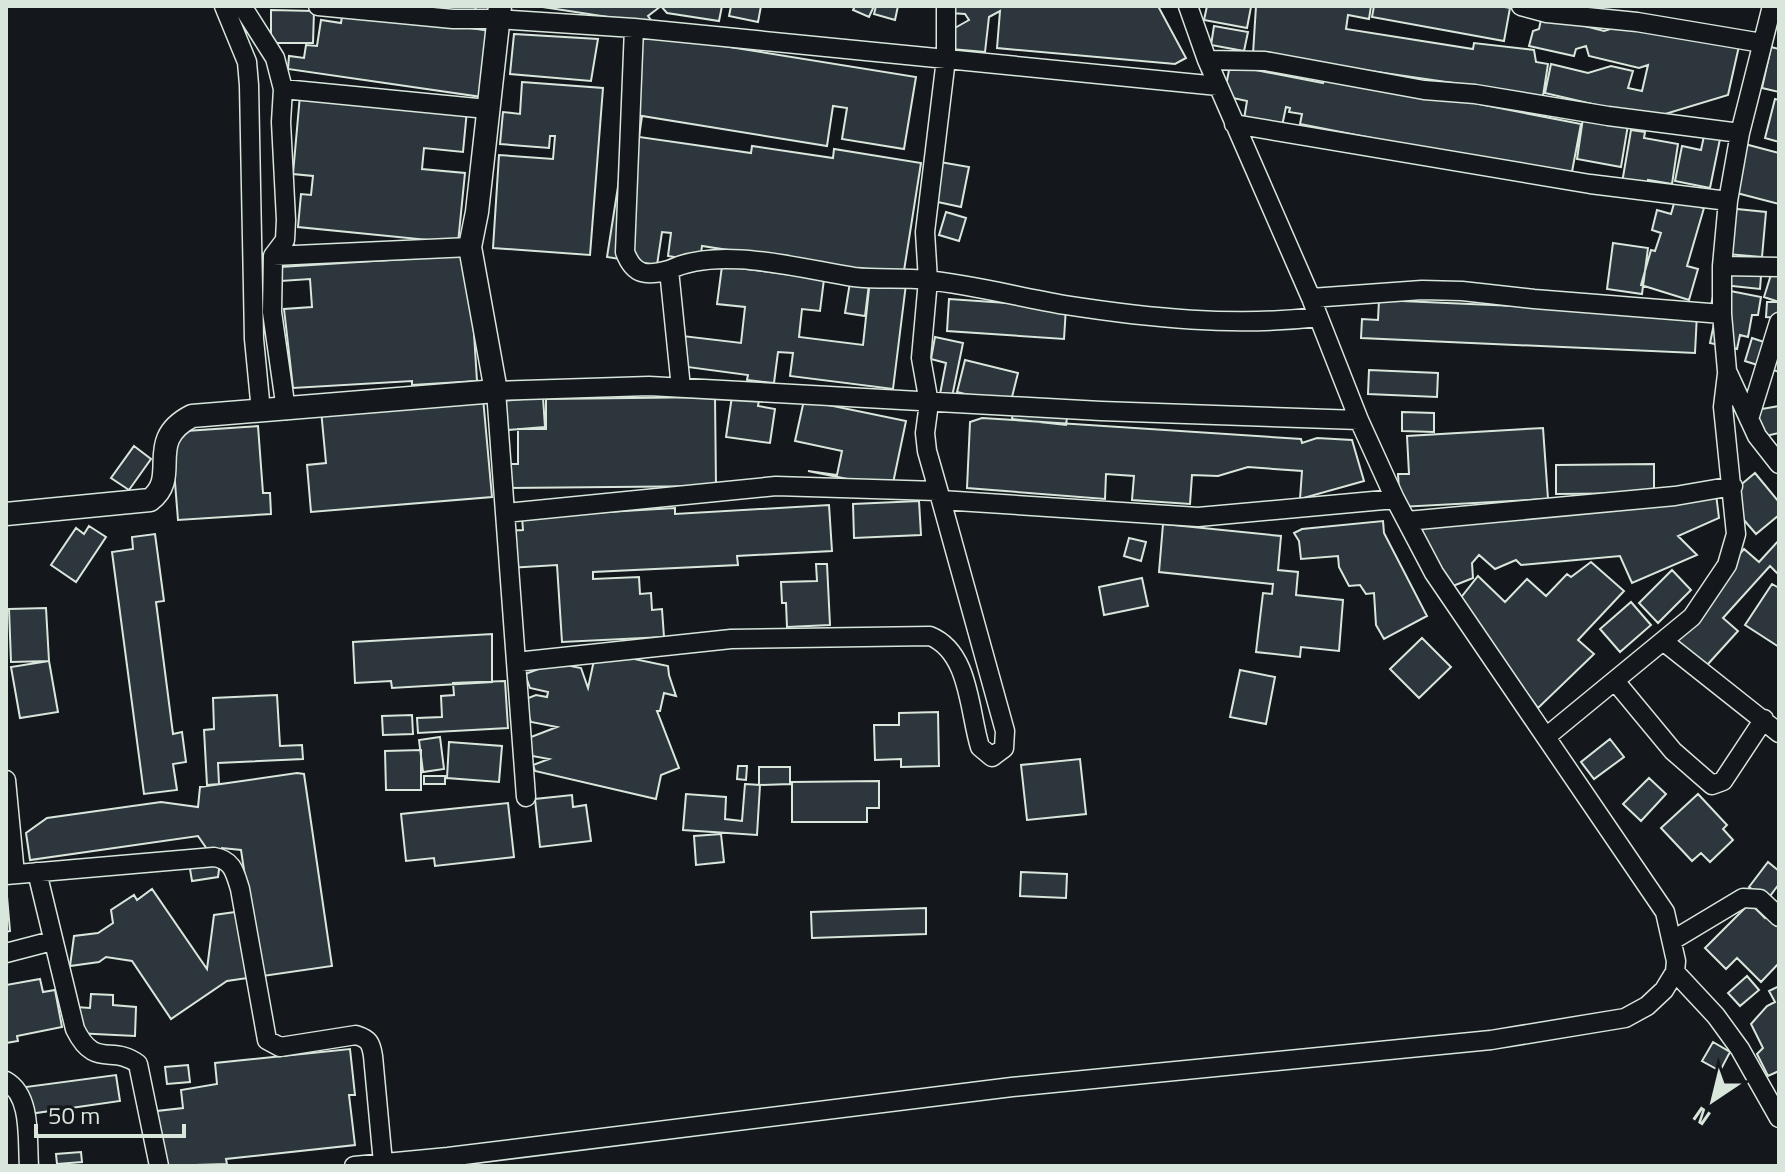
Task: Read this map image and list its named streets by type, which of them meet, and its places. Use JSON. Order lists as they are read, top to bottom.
{
  "scale_bar": "50 m",
  "north": "bottom left"
}
